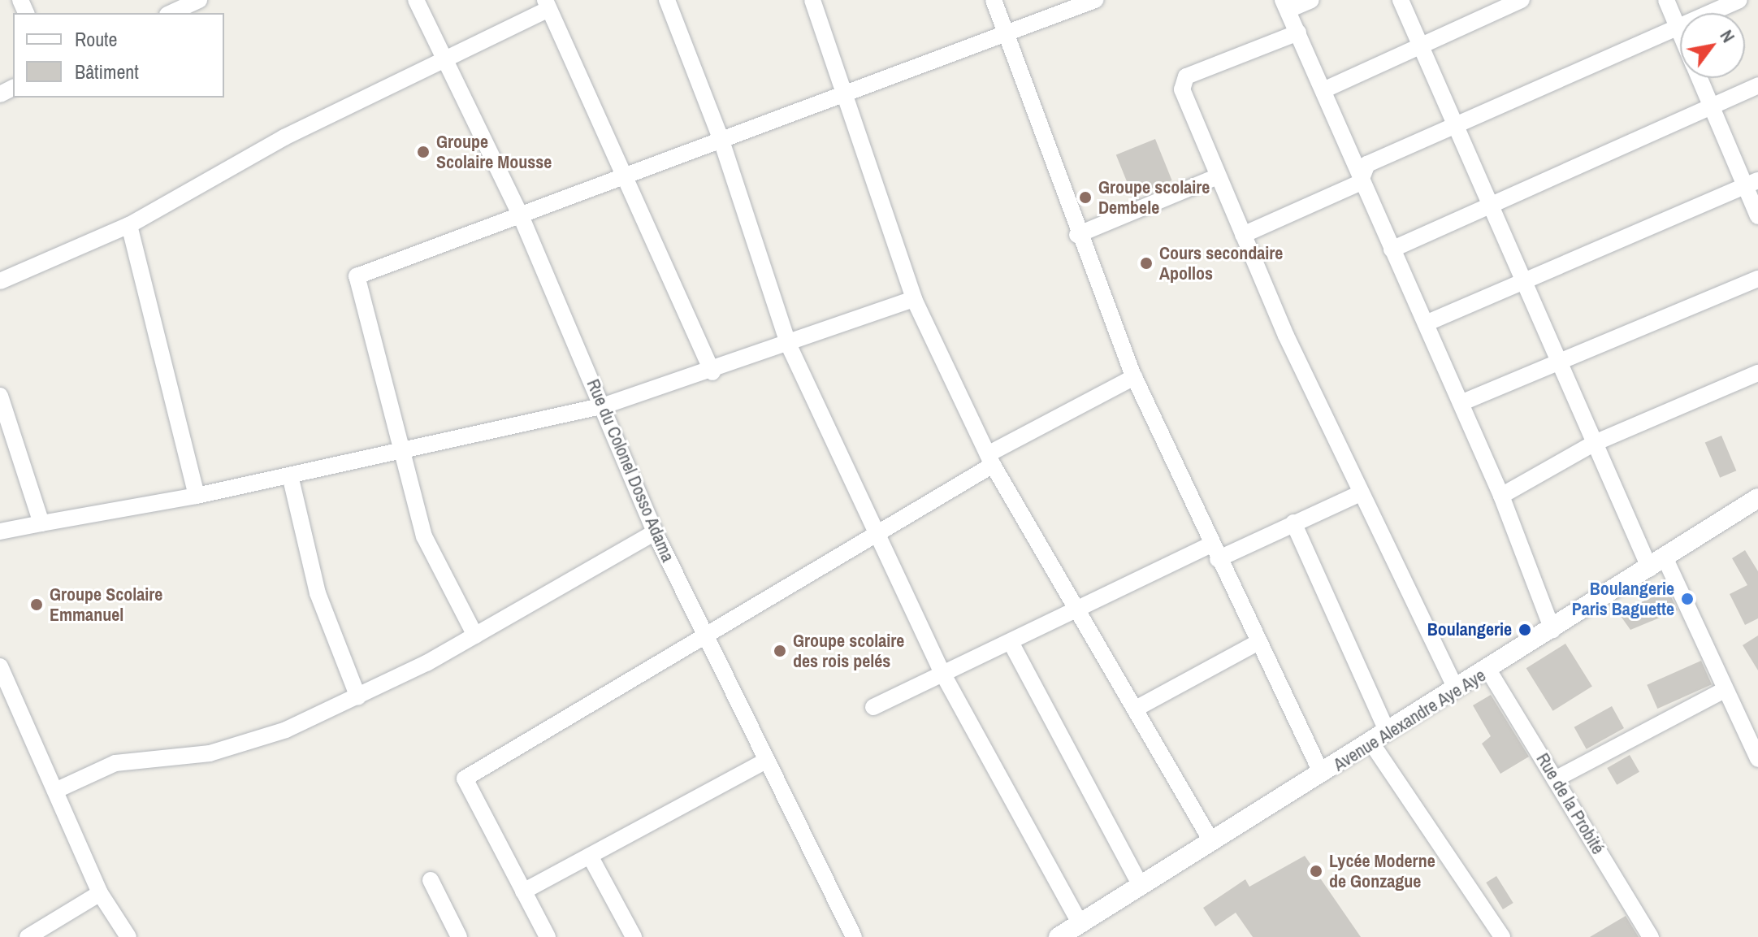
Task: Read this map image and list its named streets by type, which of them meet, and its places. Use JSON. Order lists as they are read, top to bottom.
{
  "streets": {
    "street": ["Rue du Colonel Dosso Adama", "Avenue Alexandre Aye Aye", "Rue de la Probité"]
  },
  "crossings": [
    ["Avenue Alexandre Aye Aye", "Rue de la Probité"]
  ],
  "places": [
    "Groupe Scolaire Mousse",
    "Groupe scolaire Dembele",
    "Cours secondaire Apollos",
    "Boulangerie Paris Baguette",
    "Groupe Scolaire Emmanuel",
    "Boulangerie",
    "Groupe scolaire des rois pelés",
    "Lycée Moderne de Gonzague"
  ],
  "legend": ["Route", "Bâtiment"],
  "north": "top right"
}
